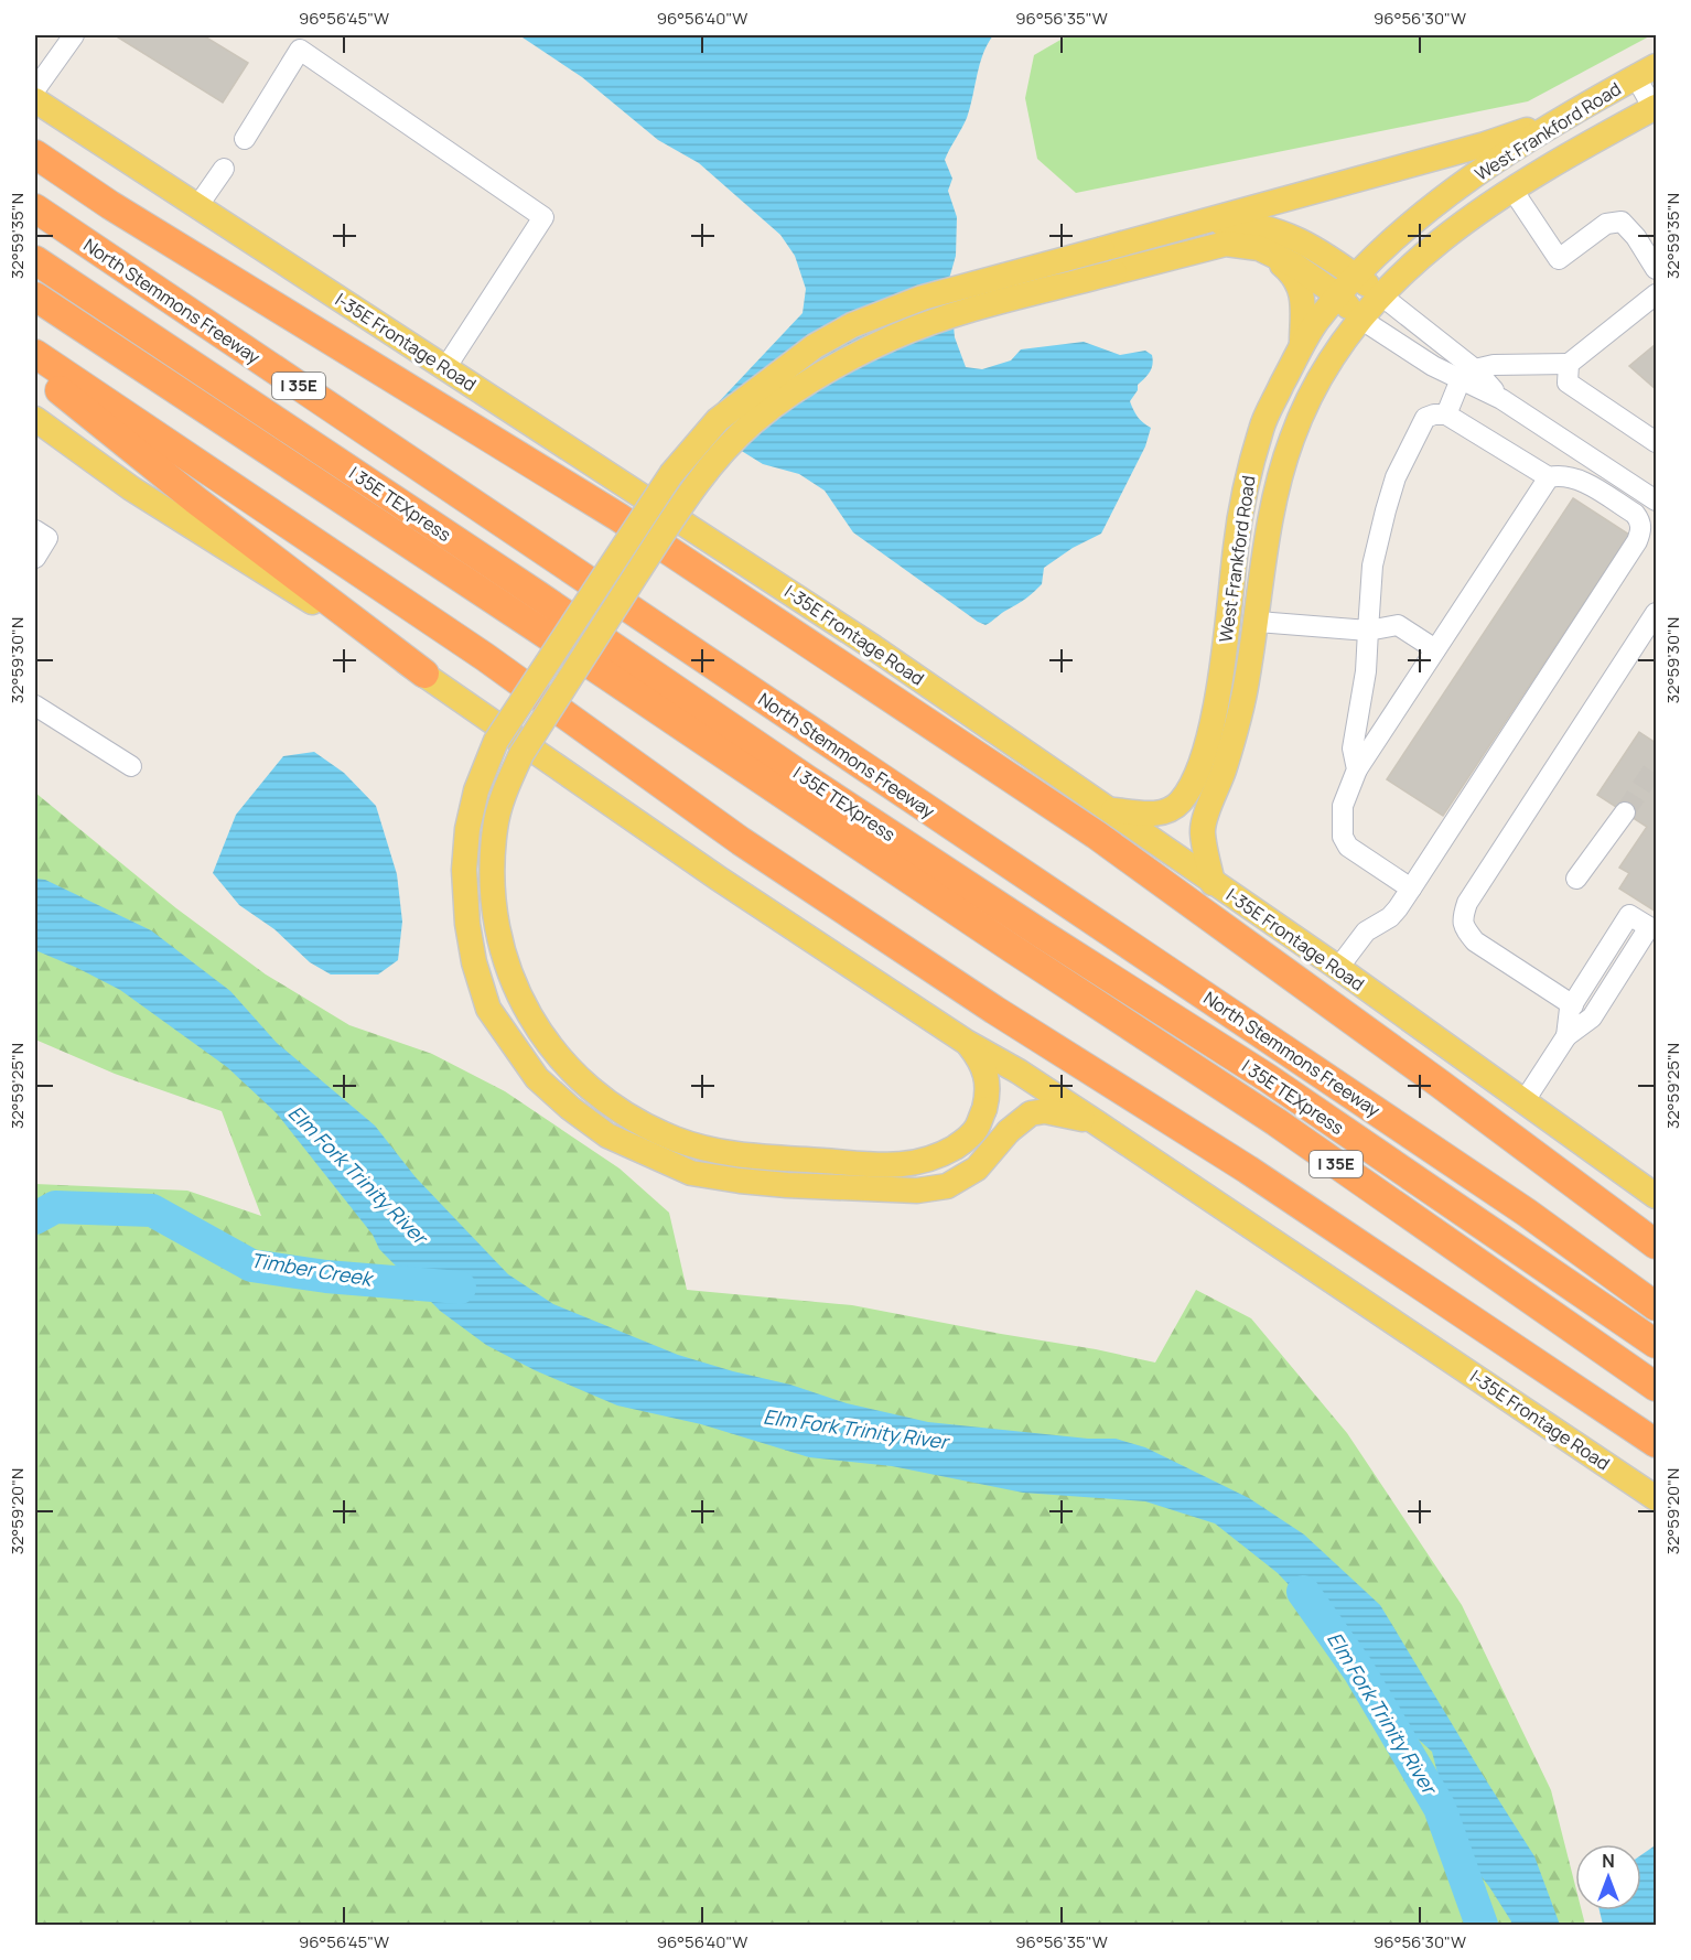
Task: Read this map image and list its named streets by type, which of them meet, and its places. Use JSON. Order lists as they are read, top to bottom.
{
  "streets": {
    "highway": ["North Stemmons Freeway", "I 35E", "I 35E TEXpress"],
    "main road": ["West Frankford Road", "I-35E Frontage Road"]
  },
  "crossings": [
    ["West Frankford Road", "I-35E Frontage Road"],
    ["I 35E", "I 35E TEXpress"]
  ],
  "water": ["Elm Fork Trinity River", "Timber Creek"],
  "north": "top",
  "coordinates": [
    "96°56'45\"W",
    "96°56'40\"W",
    "96°56'35\"W",
    "96°56'30\"W",
    "32°59'35\"N",
    "32°59'30\"N",
    "32°59'25\"N",
    "32°59'20\"N"
  ]
}
